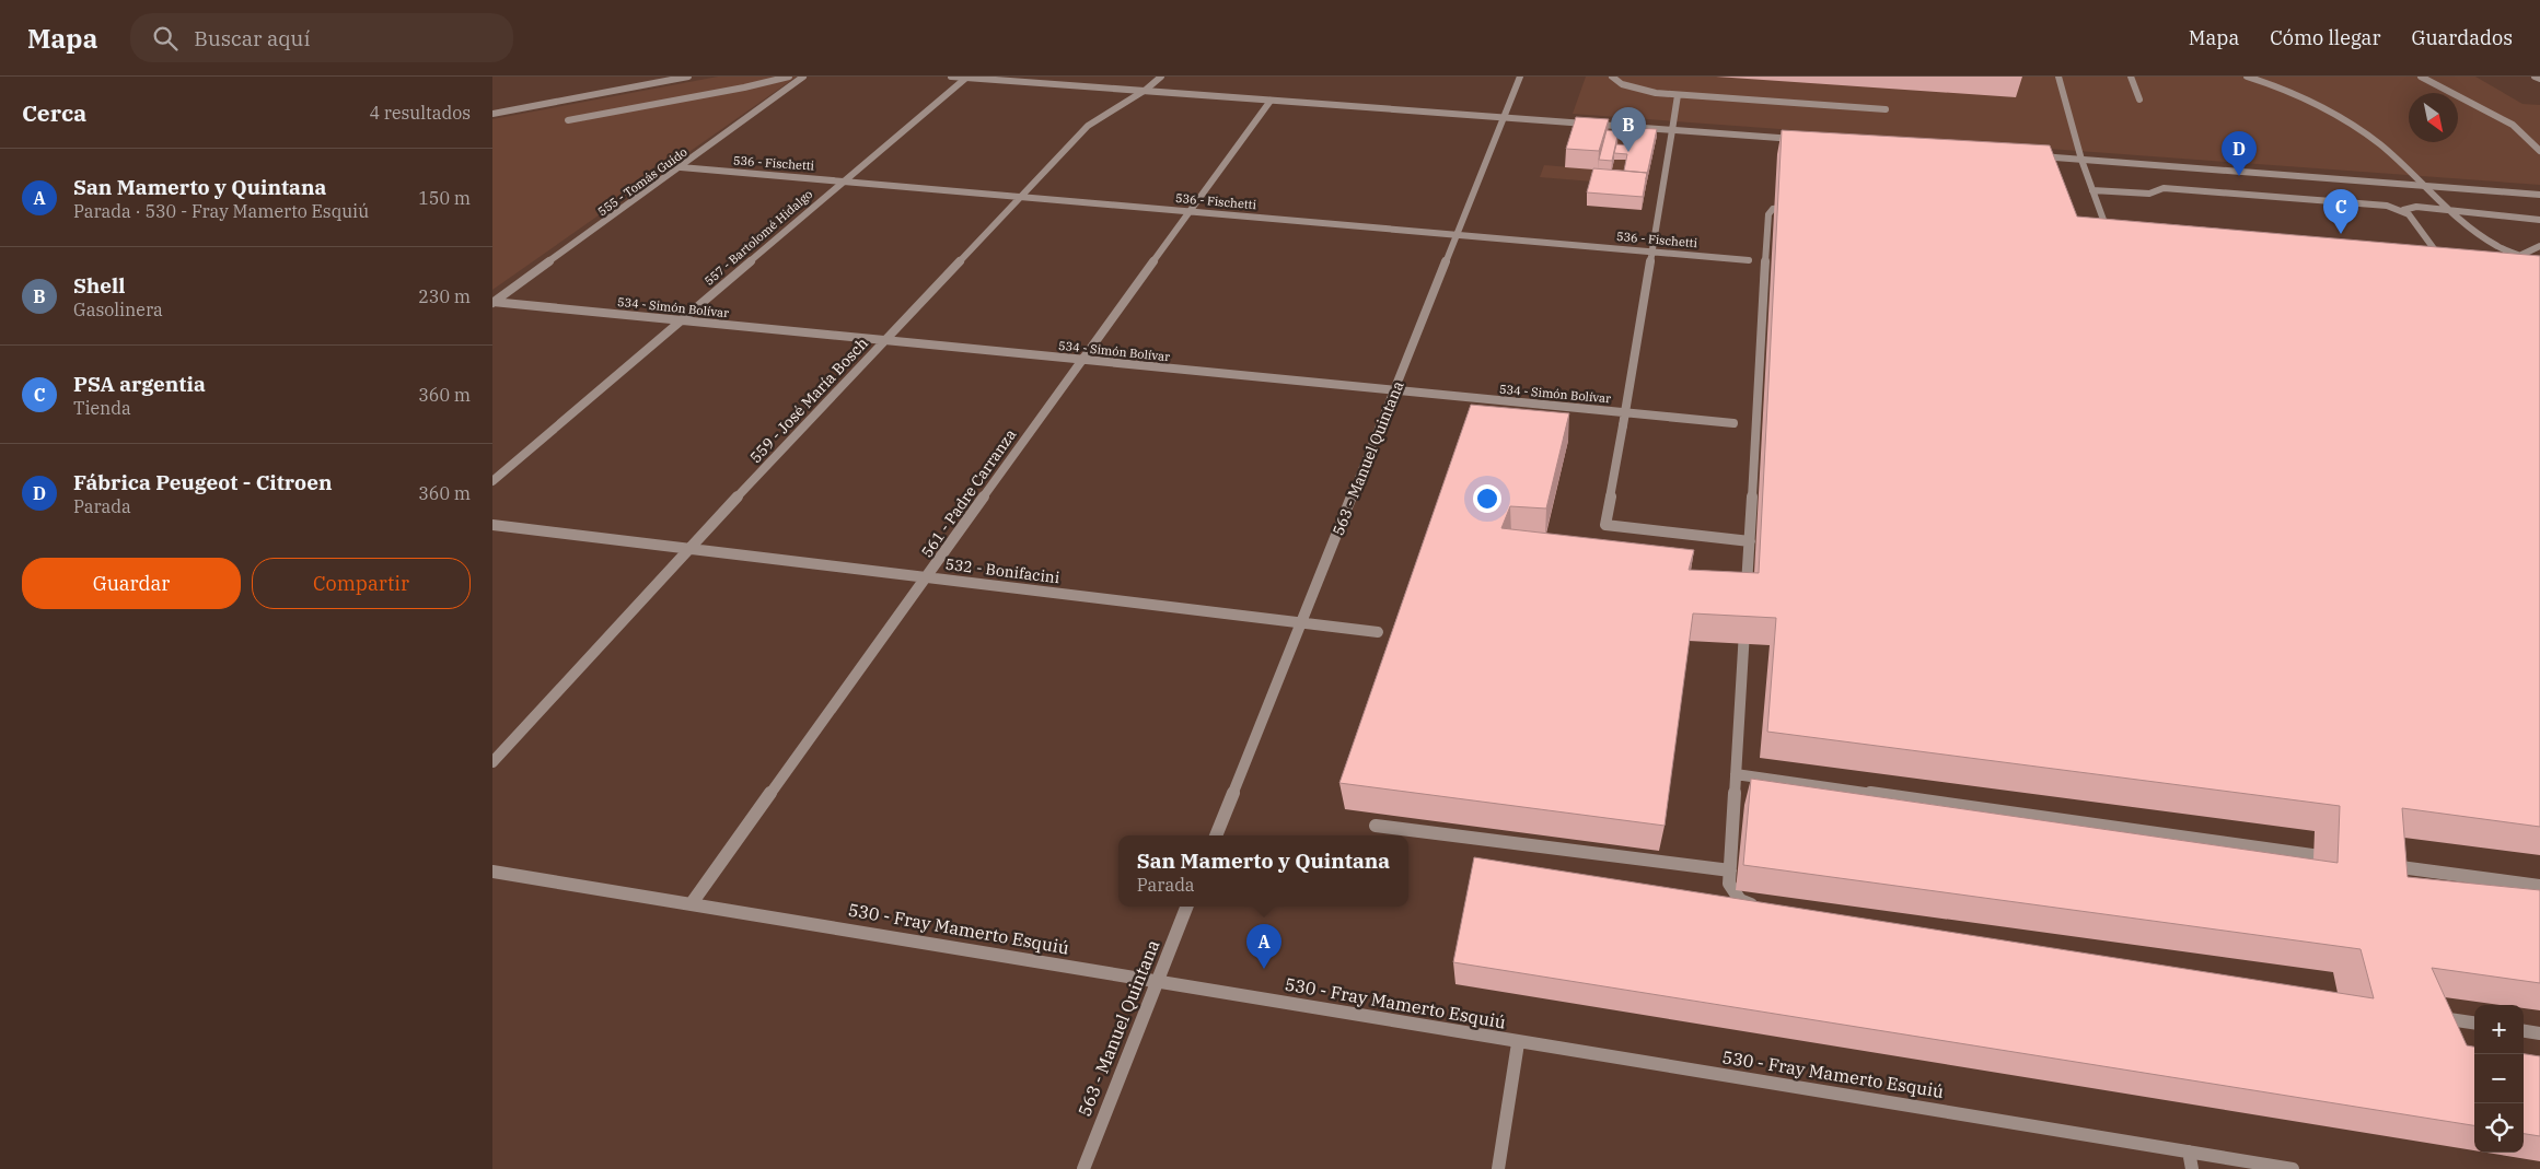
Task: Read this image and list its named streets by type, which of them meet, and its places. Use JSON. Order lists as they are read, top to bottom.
{
  "streets": {
    "street": [
      "536 - Fischetti",
      "555 - Tomás Guido",
      "557 - Bartolomé Hidalgo",
      "534 - Simón Bolívar",
      "559 - José María Bosch",
      "563 - Manuel Quintana",
      "561 - Padre Carranza",
      "532 - Bonifacini",
      "530 - Fray Mamerto Esquiú"
    ]
  },
  "crossings": [
    ["536 - Fischetti", "555 - Tomás Guido"],
    ["536 - Fischetti", "557 - Bartolomé Hidalgo"],
    ["536 - Fischetti", "559 - José María Bosch"],
    ["536 - Fischetti", "563 - Manuel Quintana"],
    ["536 - Fischetti", "561 - Padre Carranza"],
    ["555 - Tomás Guido", "534 - Simón Bolívar"],
    ["557 - Bartolomé Hidalgo", "534 - Simón Bolívar"],
    ["534 - Simón Bolívar", "559 - José María Bosch"],
    ["534 - Simón Bolívar", "563 - Manuel Quintana"],
    ["534 - Simón Bolívar", "561 - Padre Carranza"],
    ["559 - José María Bosch", "532 - Bonifacini"],
    ["563 - Manuel Quintana", "532 - Bonifacini"],
    ["563 - Manuel Quintana", "530 - Fray Mamerto Esquiú"],
    ["561 - Padre Carranza", "532 - Bonifacini"],
    ["561 - Padre Carranza", "530 - Fray Mamerto Esquiú"]
  ],
  "north": "bottom right",
  "page": {
    "header": "Mapa",
    "search": "Buscar aquí",
    "nav": ["Mapa", "Cómo llegar", "Guardados"],
    "heading": ["Cerca", "4 resultados"],
    "pins": [
      "B",
      "D",
      "C",
      "A"
    ],
    "list": [
      {
        "mark": "A",
        "name": "San Mamerto y Quintana",
        "note": "Parada · 530 - Fray Mamerto Esquiú",
        "value": "150 m"
      },
      {
        "mark": "B",
        "name": "Shell",
        "note": "Gasolinera",
        "value": "230 m"
      },
      {
        "mark": "C",
        "name": "PSA argentia",
        "note": "Tienda",
        "value": "360 m"
      },
      {
        "mark": "D",
        "name": "Fábrica Peugeot - Citroen",
        "note": "Parada",
        "value": "360 m"
      }
    ],
    "buttons": ["Guardar", "Compartir"],
    "popup": ["San Mamerto y Quintana", "Parada"],
    "map_buttons": ["+", "−"]
  }
}
